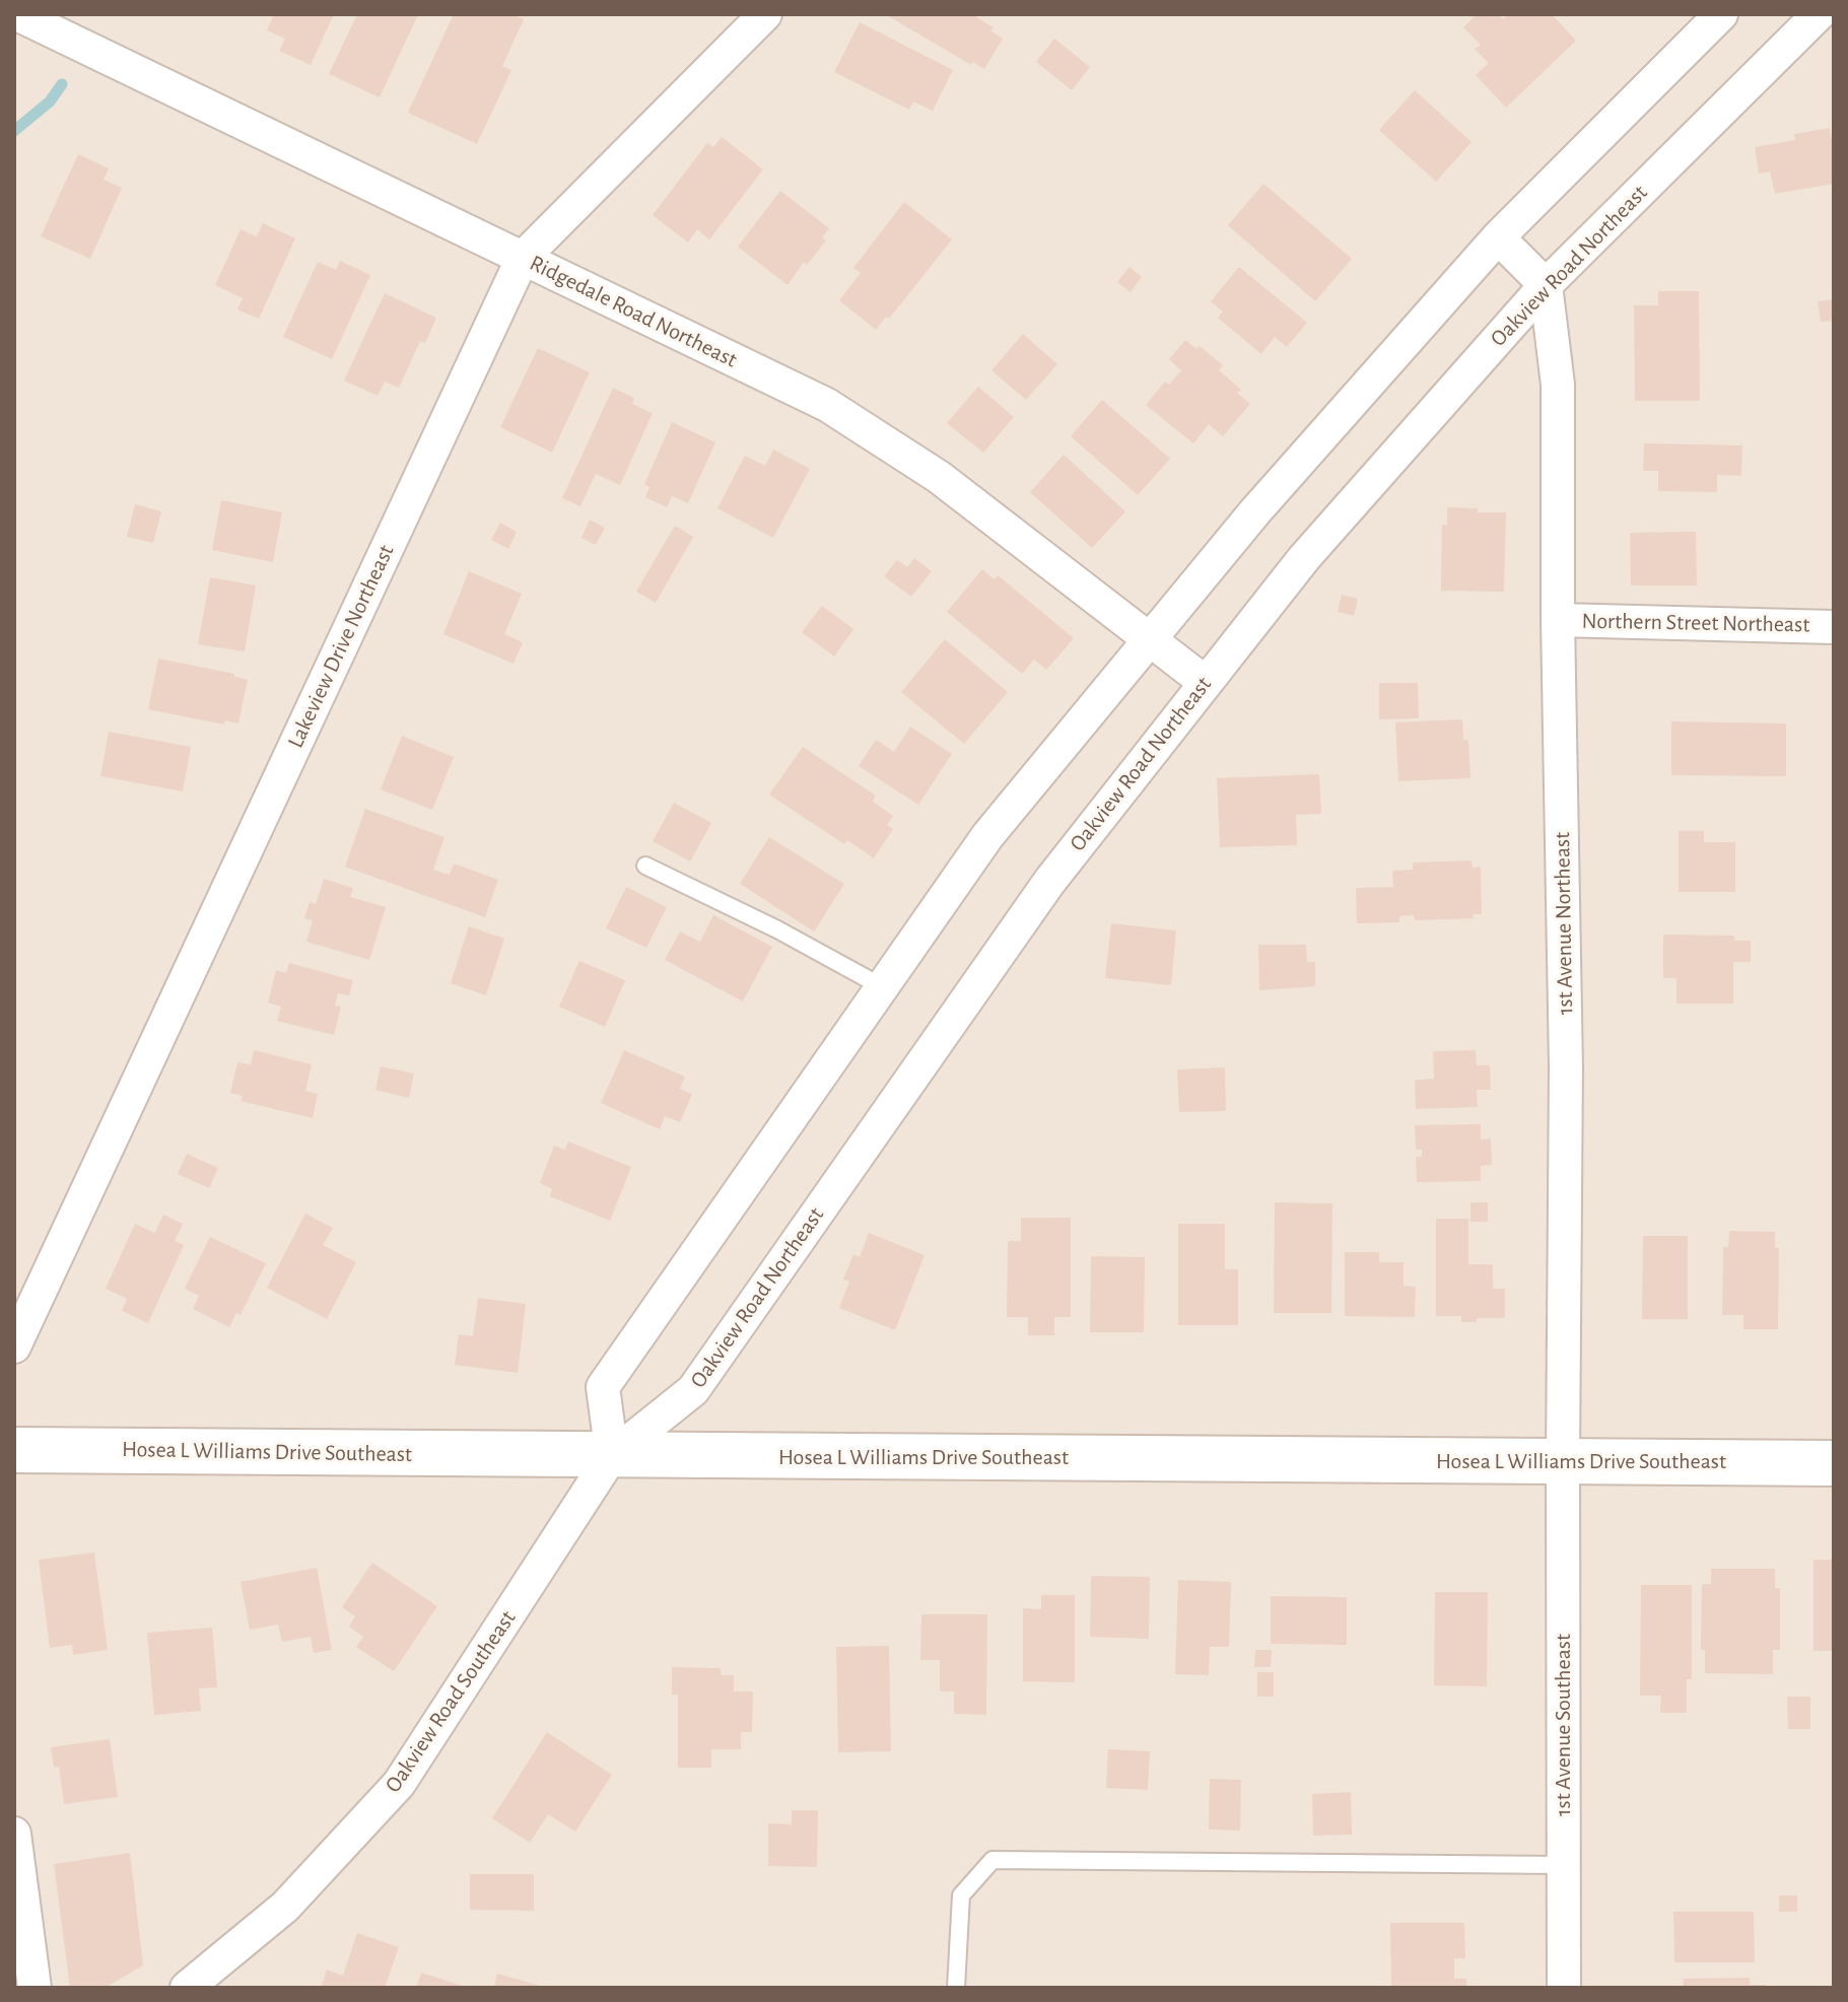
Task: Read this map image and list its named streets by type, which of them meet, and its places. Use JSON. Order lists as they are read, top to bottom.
{
  "streets": {
    "street": [
      "Oakview Road Northeast",
      "Ridgedale Road Northeast",
      "Northern Street Northeast",
      "Lakeview Drive Northeast",
      "1st Avenue Northeast",
      "Hosea L Williams Drive Southeast",
      "Oakview Road Southeast",
      "1st Avenue Southeast"
    ]
  },
  "crossings": [
    ["Oakview Road Northeast", "Ridgedale Road Northeast"],
    ["Oakview Road Northeast", "1st Avenue Northeast"],
    ["Oakview Road Northeast", "Hosea L Williams Drive Southeast"],
    ["Oakview Road Northeast", "Oakview Road Southeast"],
    ["Ridgedale Road Northeast", "Lakeview Drive Northeast"],
    ["Northern Street Northeast", "1st Avenue Northeast"],
    ["1st Avenue Northeast", "Hosea L Williams Drive Southeast"],
    ["1st Avenue Northeast", "1st Avenue Southeast"],
    ["Hosea L Williams Drive Southeast", "Oakview Road Southeast"],
    ["Hosea L Williams Drive Southeast", "1st Avenue Southeast"]
  ]
}
